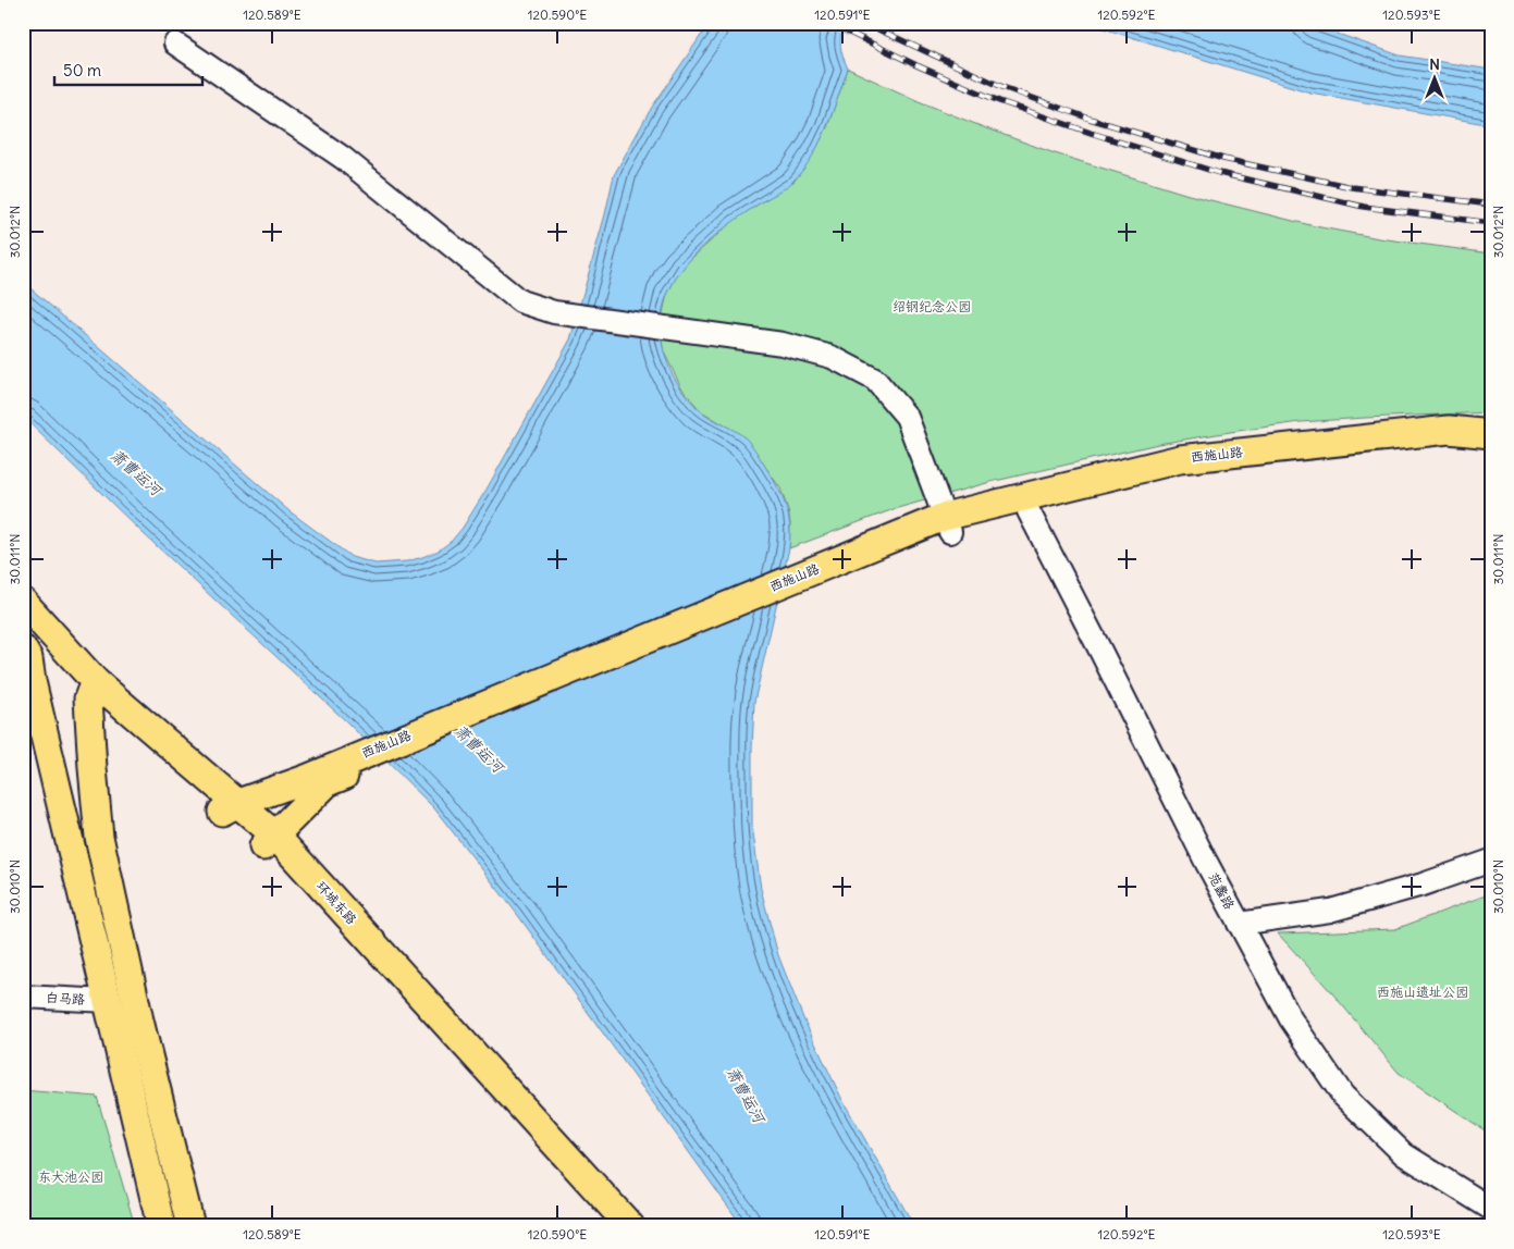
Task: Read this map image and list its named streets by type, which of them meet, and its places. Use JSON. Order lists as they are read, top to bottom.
{
  "streets": {
    "main road": ["西施山路", "环城东路"],
    "street": ["范蠡路", "白马路"]
  },
  "crossings": [
    ["西施山路", "范蠡路"],
    ["西施山路", "环城东路"]
  ],
  "water": ["萧曹运河"],
  "parks": ["绍钢纪念公园", "西施山遗址公园", "东大池公园"],
  "scale_bar": "50 m",
  "north": "top",
  "coordinates": [
    "120.589°E",
    "120.590°E",
    "120.591°E",
    "120.592°E",
    "120.593°E",
    "30.012°N",
    "30.011°N",
    "30.010°N"
  ]
}
